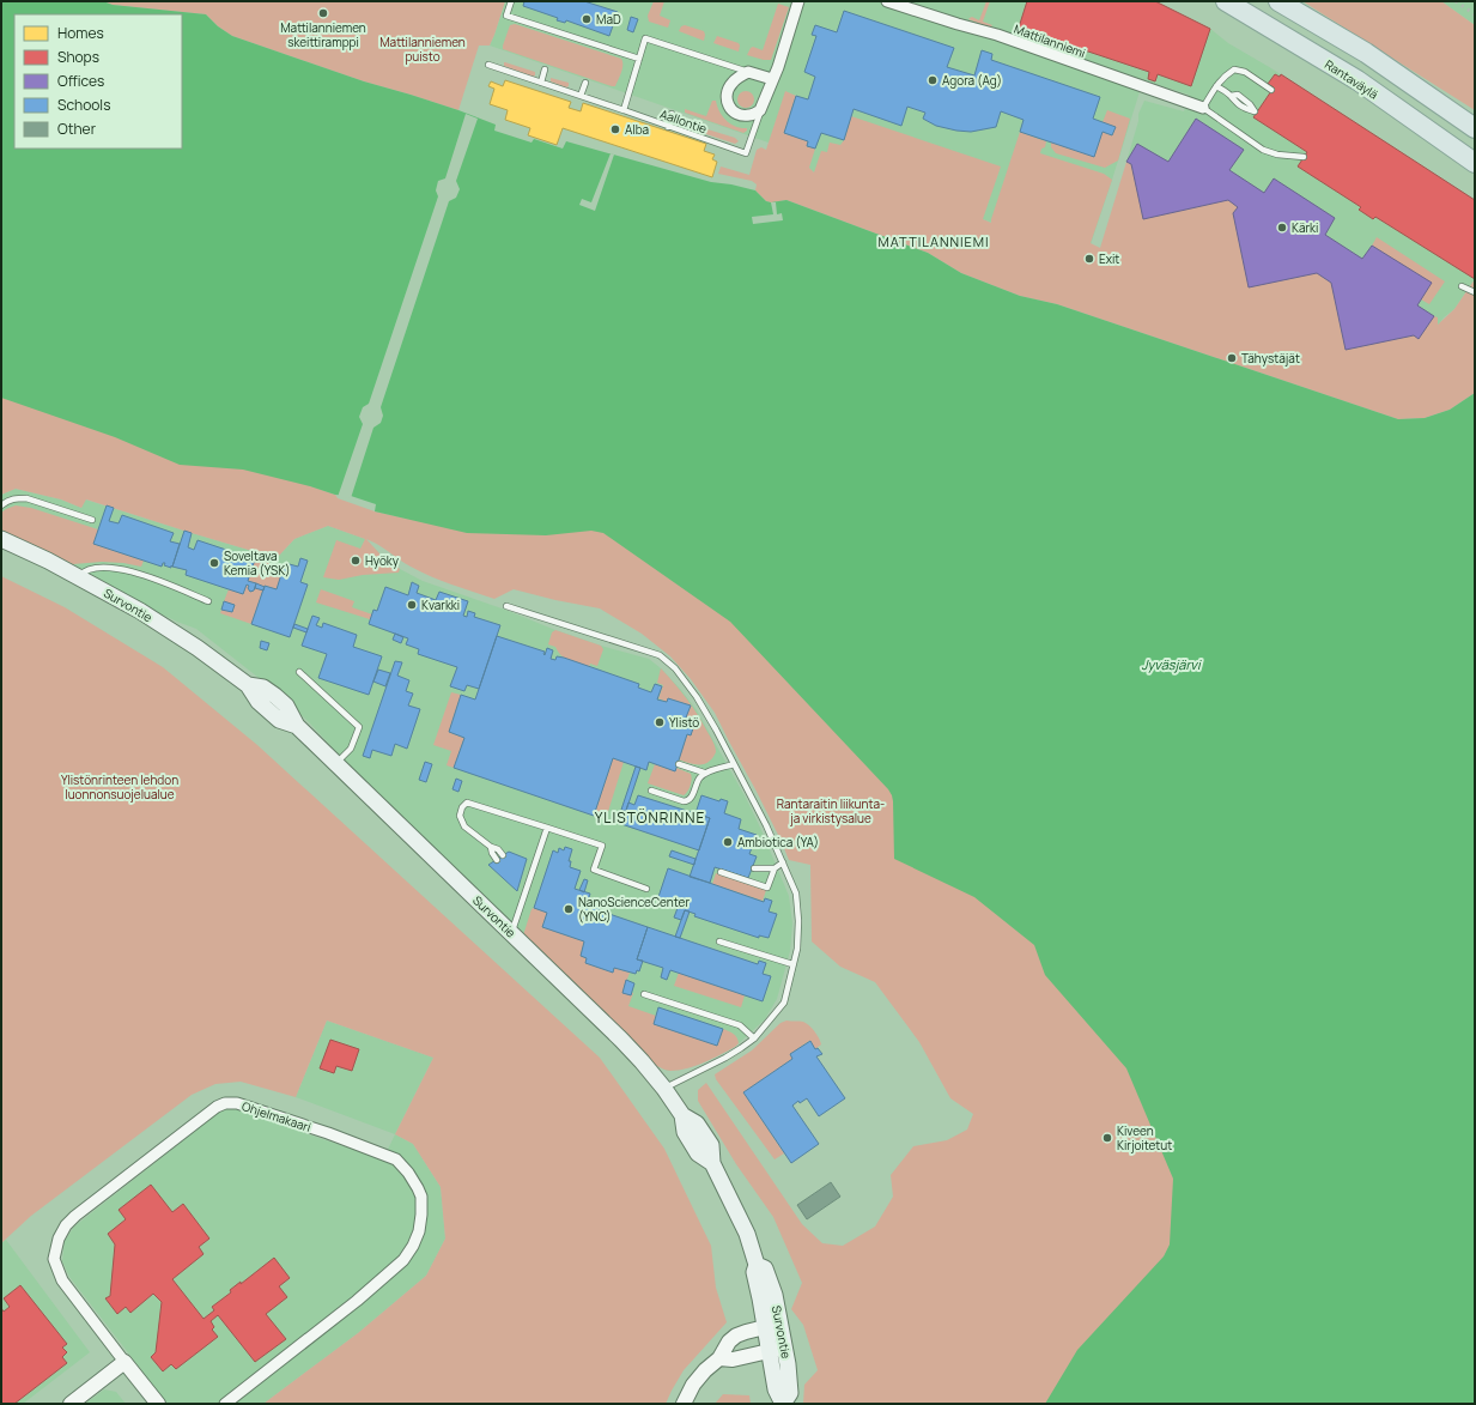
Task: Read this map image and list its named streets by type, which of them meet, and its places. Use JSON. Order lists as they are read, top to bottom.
{
  "streets": {
    "highway": ["Rantaväylä"],
    "main road": ["Survontie"],
    "street": ["Mattilanniemi", "Ohjelmakaari"],
    "lane": ["Aallontie"]
  },
  "districts": ["MATTILANNIEMI", "YLISTÖNRINNE"],
  "water": ["Jyväsjärvi"],
  "parks": ["Mattilanniemen puisto", "Ylistönrinteen lehdon luonnonsuojelualue", "Rantaraitin liikunta- ja virkistysalue"],
  "places": [
    "Mattilanniemen skeittiramppi",
    "MaD",
    "Agora (Ag)",
    "Alba",
    "Kärki",
    "Exit",
    "Tähystäjät",
    "Hyöky",
    "Soveltava Kemia (YSK)",
    "Kvarkki",
    "Ylistö",
    "Ambiotica (YA)",
    "NanoScienceCenter (YNC)",
    "Kiveen Kirjoitetut"
  ],
  "legend": [
    "Homes",
    "Shops",
    "Offices",
    "Schools",
    "Other"
  ]
}
